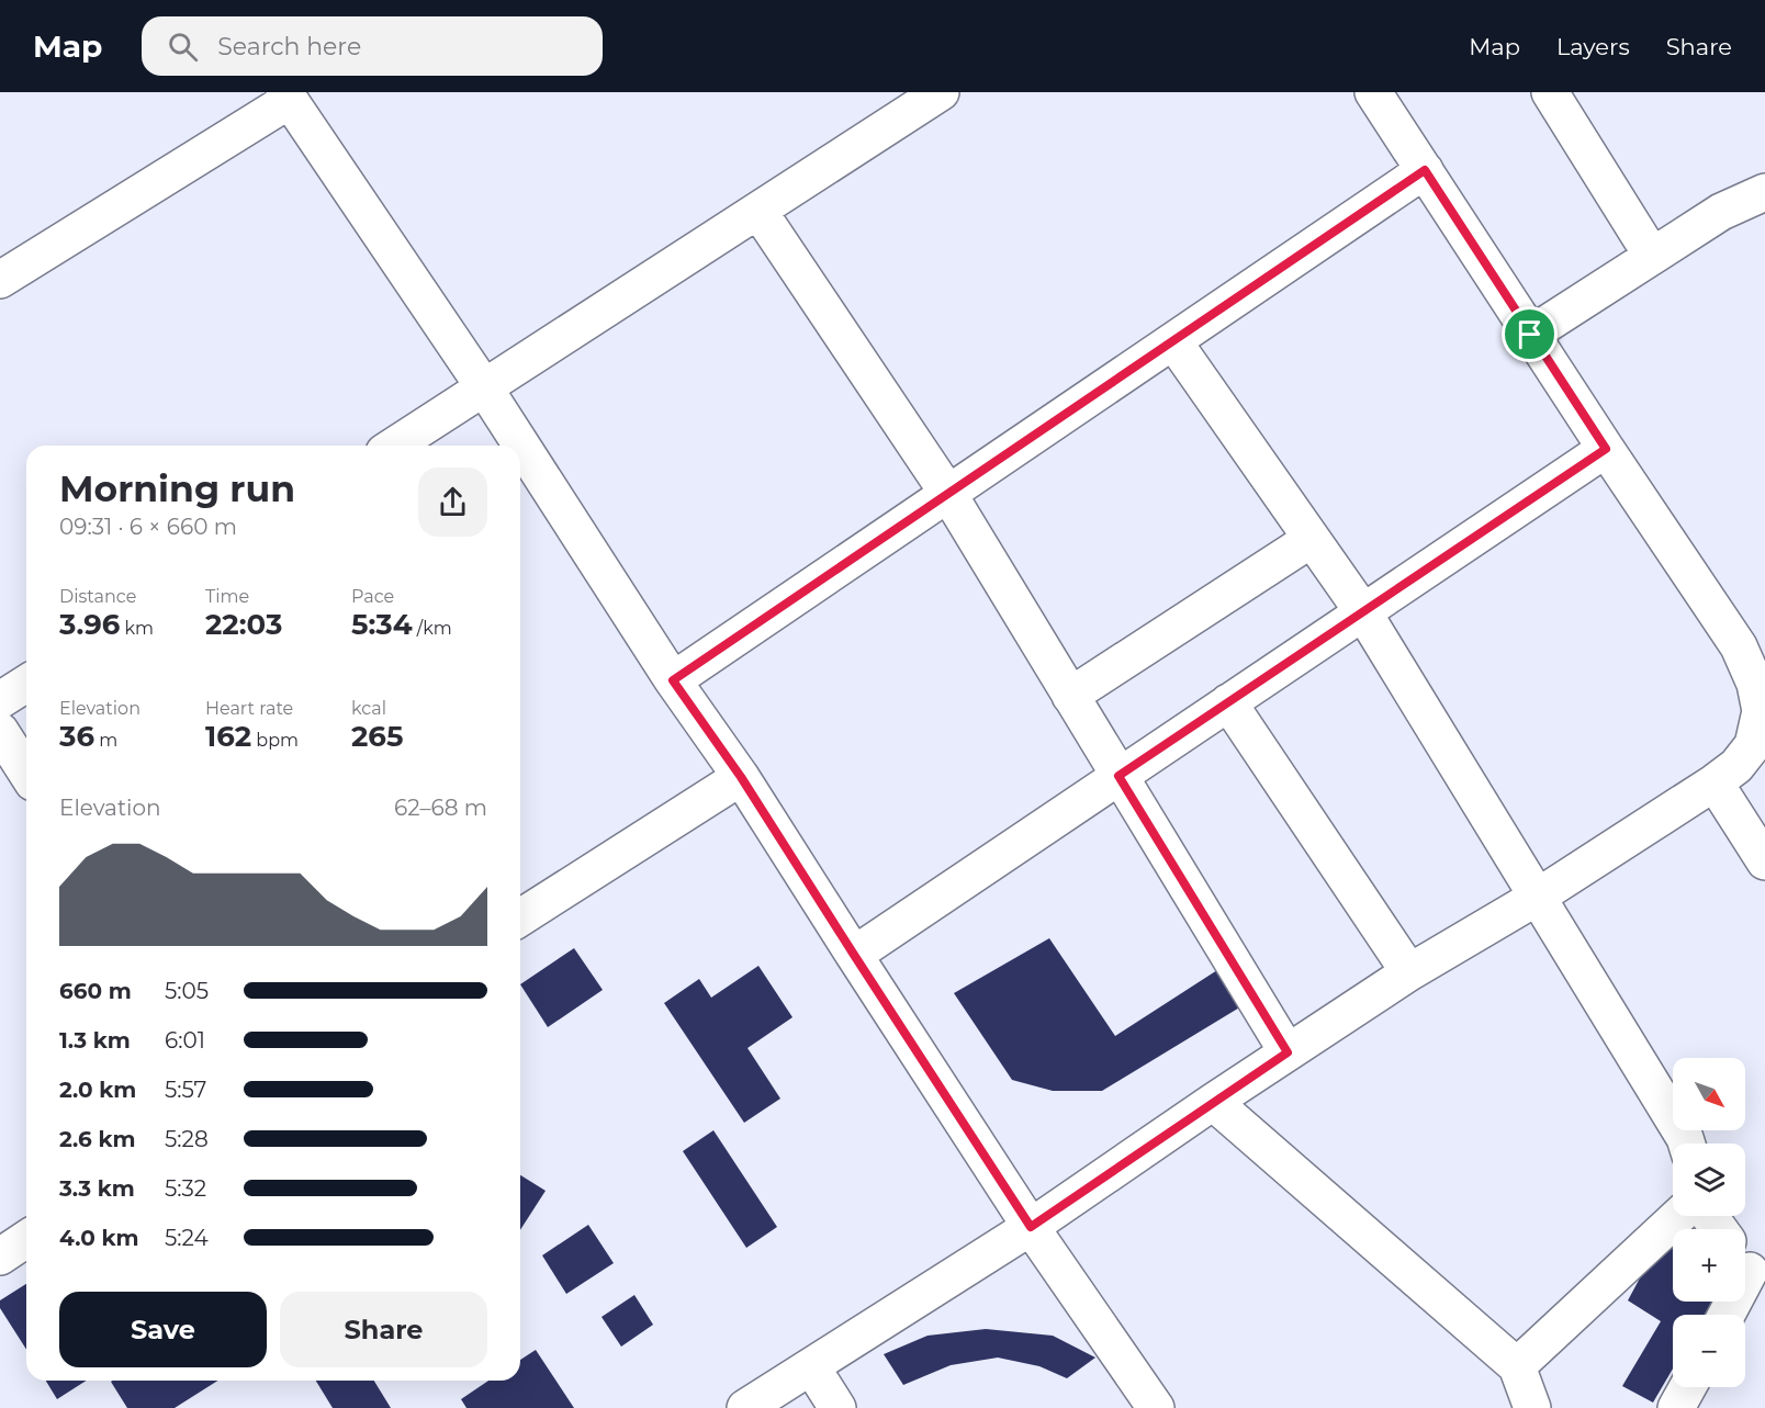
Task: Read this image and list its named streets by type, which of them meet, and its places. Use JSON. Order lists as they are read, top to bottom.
{
  "north": "bottom right",
  "page": {
    "header": "Map",
    "search": "Search here",
    "nav": ["Map", "Layers", "Share"],
    "heading": ["Morning run", "09:31 · 6 × 660 m"],
    "stats": [
      ["Distance", "3.96 km"],
      ["Time", "22:03"],
      ["Pace", "5:34 /km"],
      ["Elevation", "36 m"],
      ["Heart rate", "162 bpm"],
      ["kcal", "265"]
    ],
    "chart": ["Elevation", "62–68 m"],
    "list": [
      {
        "name": "660 m",
        "note": "5:05"
      },
      {
        "name": "1.3 km",
        "note": "6:01"
      },
      {
        "name": "2.0 km",
        "note": "5:57"
      },
      {
        "name": "2.6 km",
        "note": "5:28"
      },
      {
        "name": "3.3 km",
        "note": "5:32"
      },
      {
        "name": "4.0 km",
        "note": "5:24"
      }
    ],
    "map_buttons": ["+", "−"],
    "buttons": ["Save", "Share"]
  }
}
